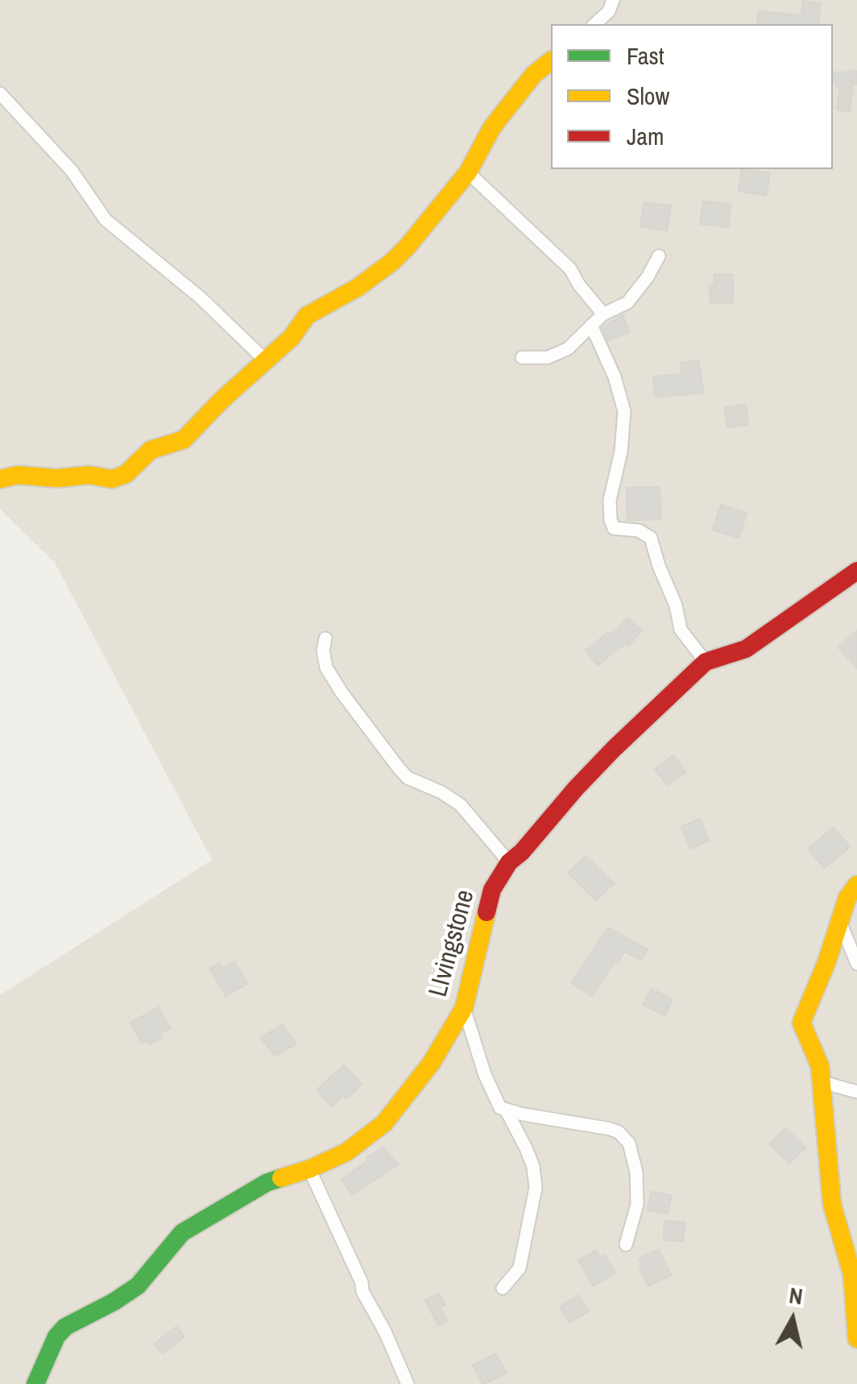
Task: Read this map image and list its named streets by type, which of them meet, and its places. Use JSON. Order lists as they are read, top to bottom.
{
  "streets": {
    "street": ["LIvingstone"]
  },
  "legend": ["Fast", "Slow", "Jam"],
  "north": "top"
}
